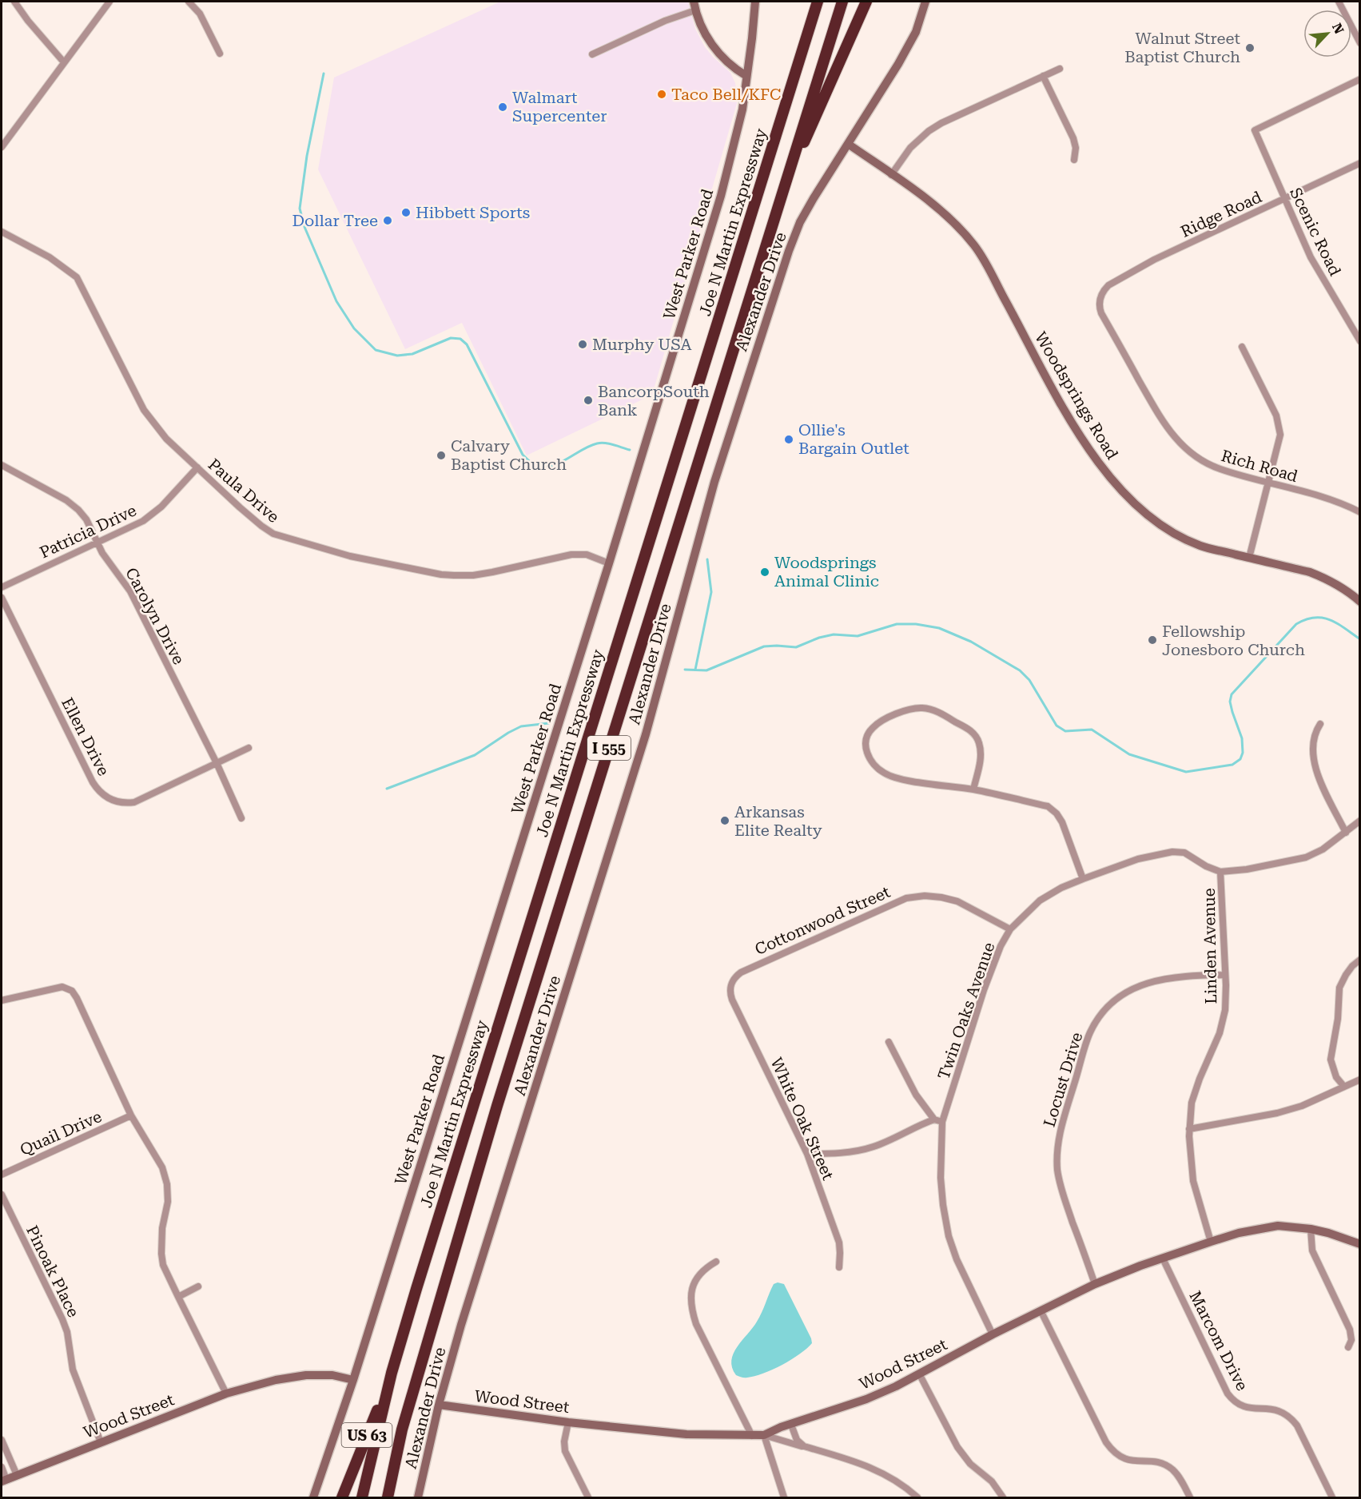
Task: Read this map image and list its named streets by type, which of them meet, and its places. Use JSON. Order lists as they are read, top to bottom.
{
  "streets": {
    "highway": ["Joe N Martin Expressway", "I 555", "US 63"],
    "street": [
      "Ridge Road",
      "Scenic Road",
      "West Parker Road",
      "Alexander Drive",
      "Woodsprings Road",
      "Rich Road",
      "Paula Drive",
      "Patricia Drive",
      "Carolyn Drive",
      "Ellen Drive",
      "Cottonwood Street",
      "Linden Avenue",
      "Twin Oaks Avenue",
      "Locust Drive",
      "White Oak Street",
      "Quail Drive",
      "Pinoak Place",
      "Marcom Drive",
      "Wood Street"
    ]
  },
  "crossings": [
    ["Ridge Road", "Scenic Road"],
    ["Ridge Road", "Rich Road"],
    ["Joe N Martin Expressway", "US 63"],
    ["West Parker Road", "Paula Drive"],
    ["West Parker Road", "Wood Street"],
    ["Alexander Drive", "Woodsprings Road"],
    ["Alexander Drive", "Wood Street"],
    ["Paula Drive", "Patricia Drive"],
    ["Patricia Drive", "Carolyn Drive"],
    ["Carolyn Drive", "Ellen Drive"],
    ["Cottonwood Street", "Twin Oaks Avenue"],
    ["Cottonwood Street", "White Oak Street"],
    ["Linden Avenue", "Twin Oaks Avenue"],
    ["Linden Avenue", "Locust Drive"],
    ["Linden Avenue", "Wood Street"],
    ["Twin Oaks Avenue", "Wood Street"],
    ["Locust Drive", "Wood Street"],
    ["Pinoak Place", "Wood Street"],
    ["Marcom Drive", "Wood Street"]
  ],
  "places": [
    "Walnut Street Baptist Church",
    "Taco Bell/KFC",
    "Walmart Supercenter",
    "Hibbett Sports",
    "Dollar Tree",
    "Murphy USA",
    "BancorpSouth Bank",
    "Ollie's Bargain Outlet",
    "Calvary Baptist Church",
    "Woodsprings Animal Clinic",
    "Fellowship Jonesboro Church",
    "Arkansas Elite Realty"
  ],
  "north": "top right"
}
